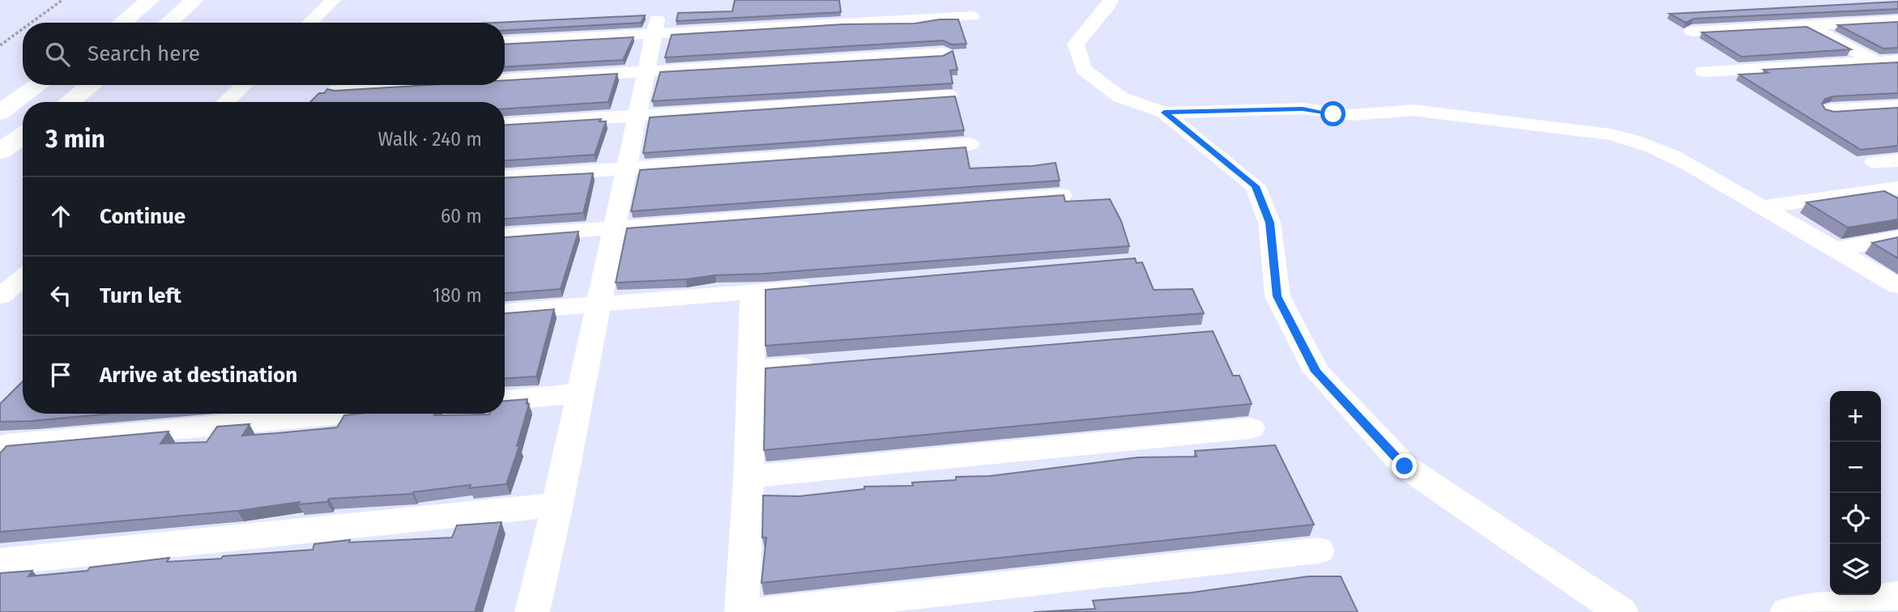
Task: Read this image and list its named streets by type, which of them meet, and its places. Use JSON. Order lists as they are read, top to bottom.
{
  "page": {
    "search": "Search here",
    "heading": ["3 min", "Walk · 240 m"],
    "list": [
      ["Continue", "60 m"],
      ["Turn left", "180 m"],
      "Arrive at destination"
    ],
    "map_buttons": ["+", "−"]
  }
}
